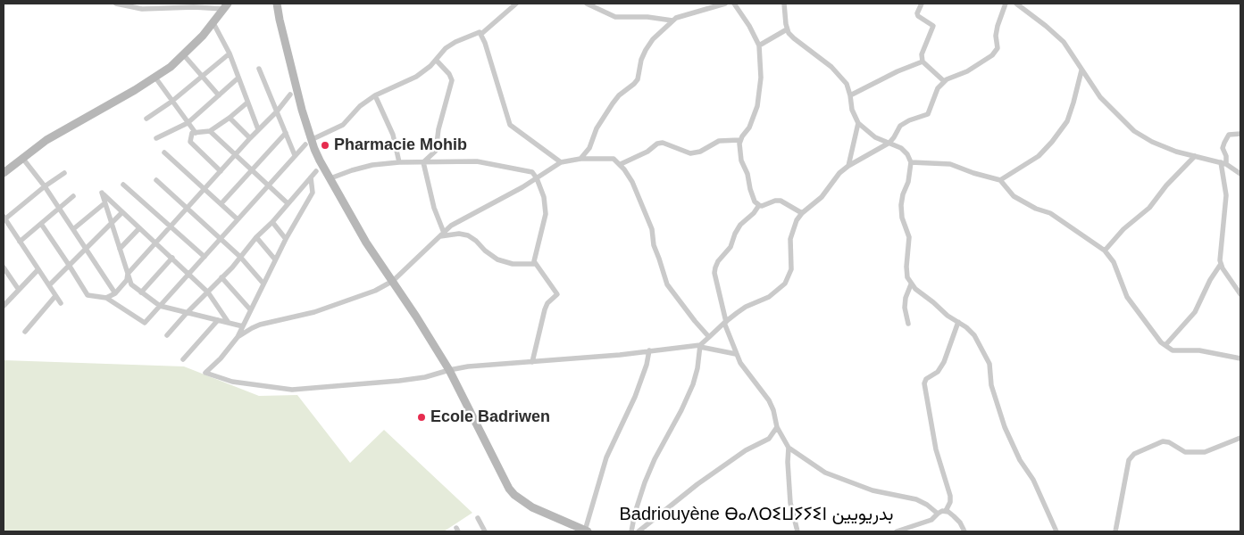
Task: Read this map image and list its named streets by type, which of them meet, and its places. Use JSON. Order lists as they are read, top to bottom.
{
  "districts": ["Badriouyène ⴱⴰⴷⵔⵉⵡⵢⵢⵉⵏ بدريويين"],
  "places": ["Pharmacie Mohib", "Ecole Badriwen"]
}
